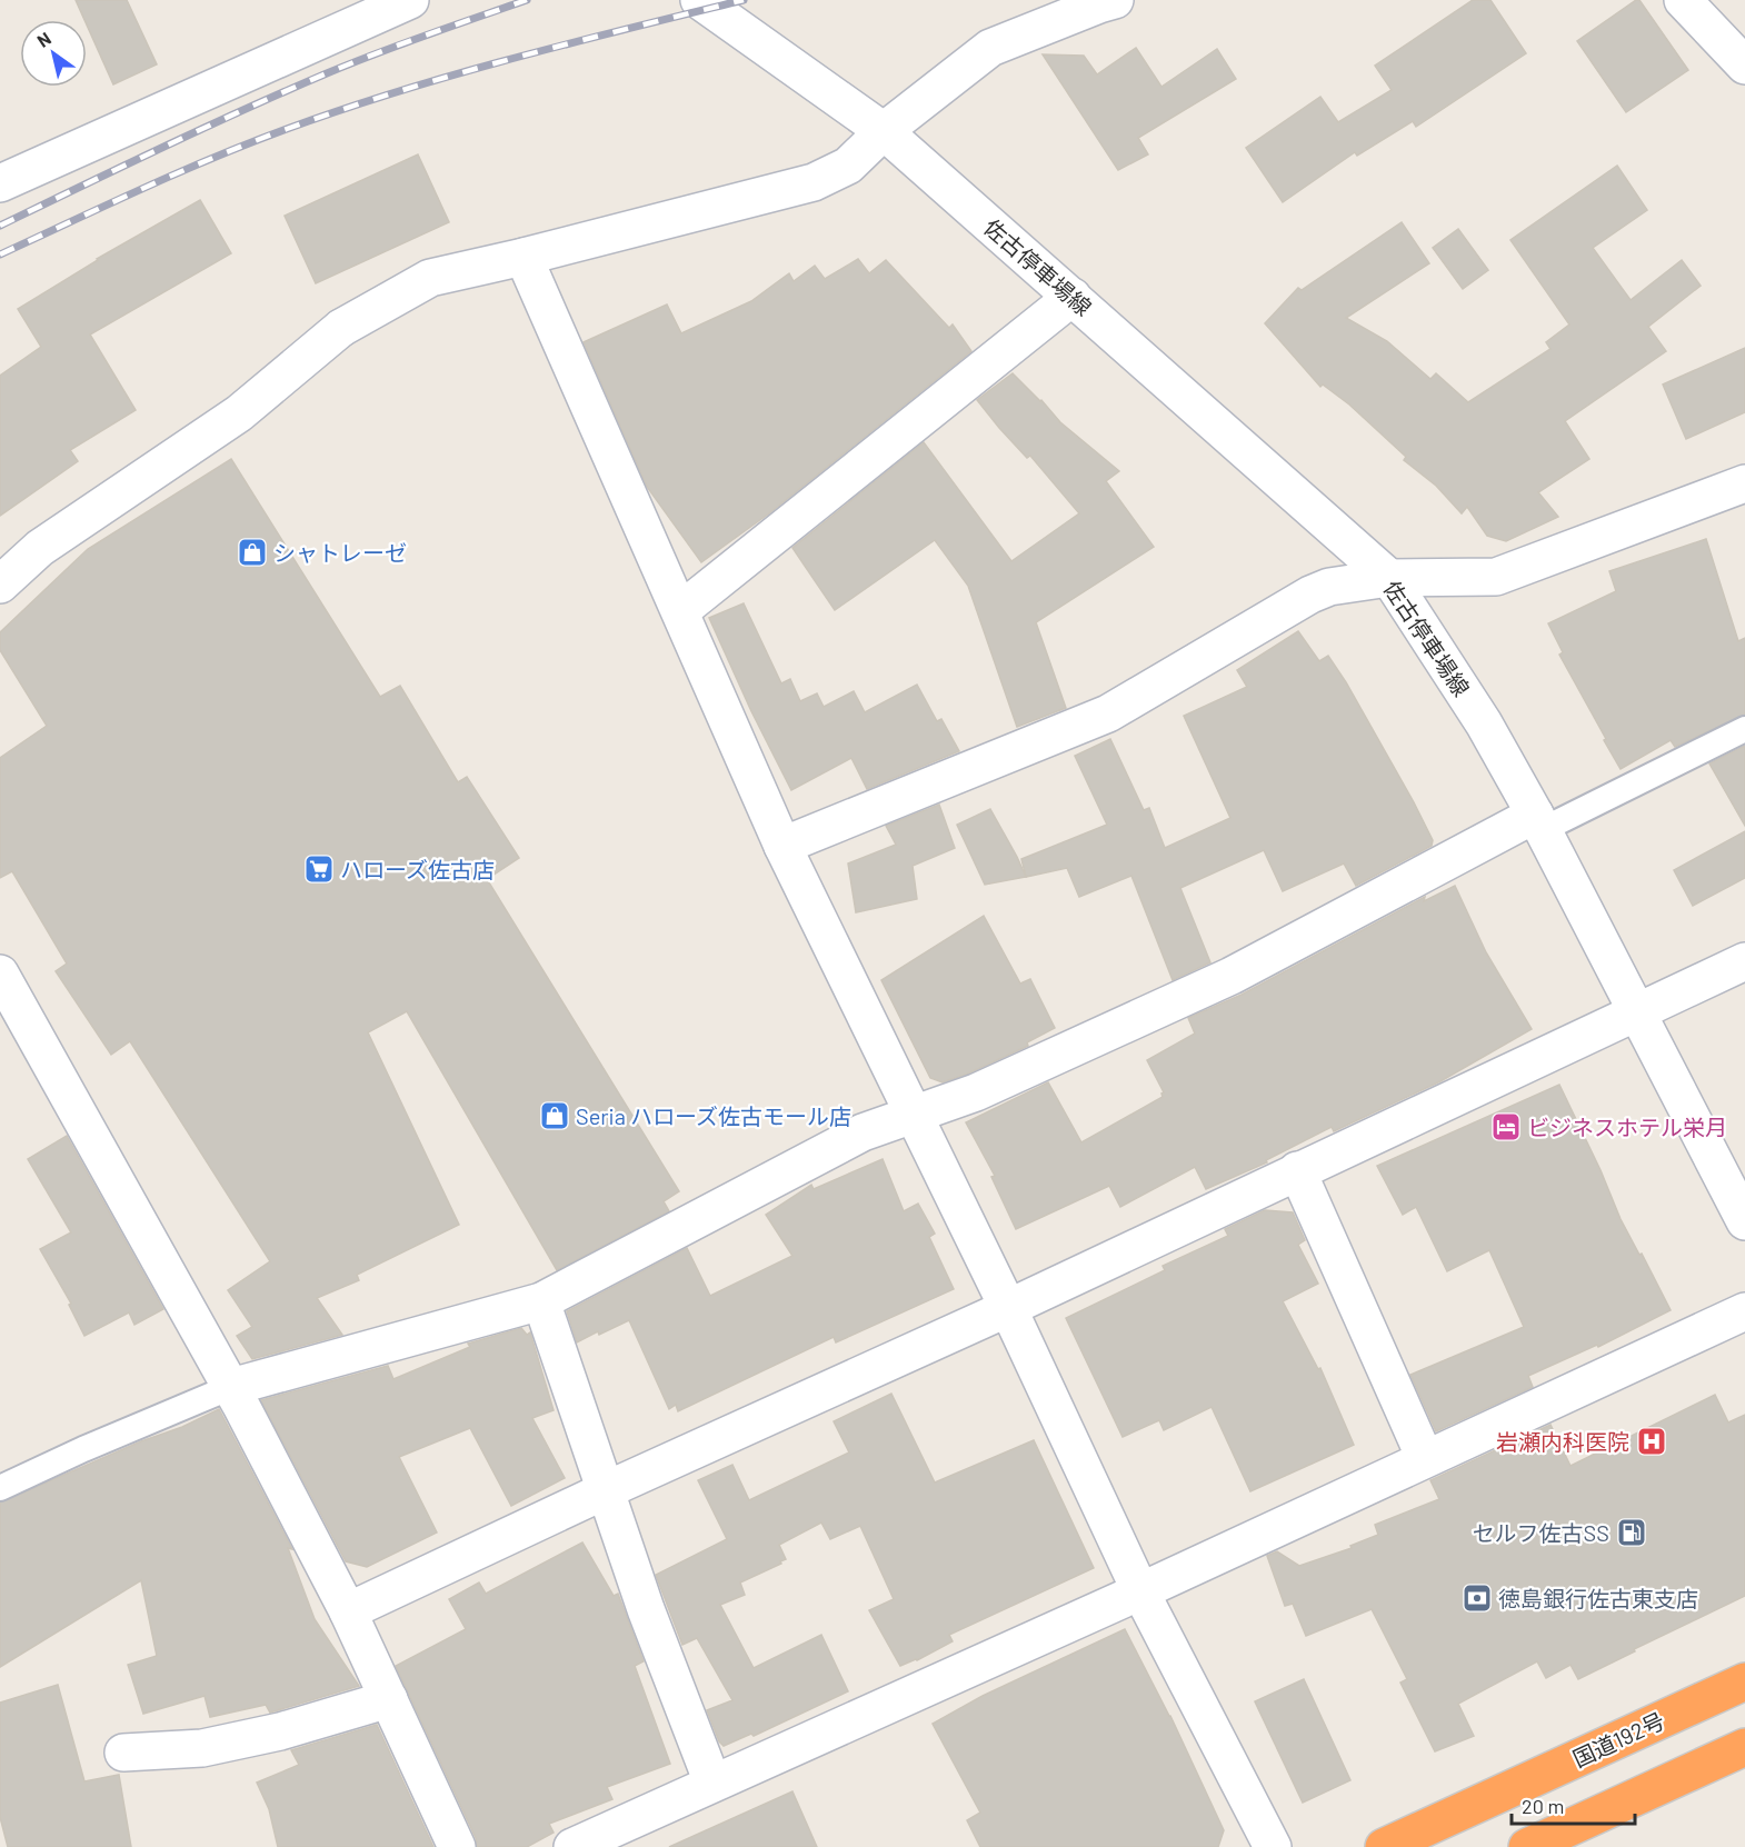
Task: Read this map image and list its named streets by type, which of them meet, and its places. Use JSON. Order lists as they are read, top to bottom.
{
  "streets": {
    "highway": ["国道192号"],
    "street": ["佐古停車場線"]
  },
  "places": {
    "shop": ["シャトレーゼ", "Seria ハローズ佐古モール店"],
    "supermarket": ["ハローズ佐古店"],
    "hotel": ["ビジネスホテル栄月"],
    "hospital": ["岩瀬内科医院"],
    "fuel station": ["セルフ佐古SS"],
    "bank": ["徳島銀行佐古東支店"]
  },
  "scale_bar": "20 m",
  "north": "top left"
}
